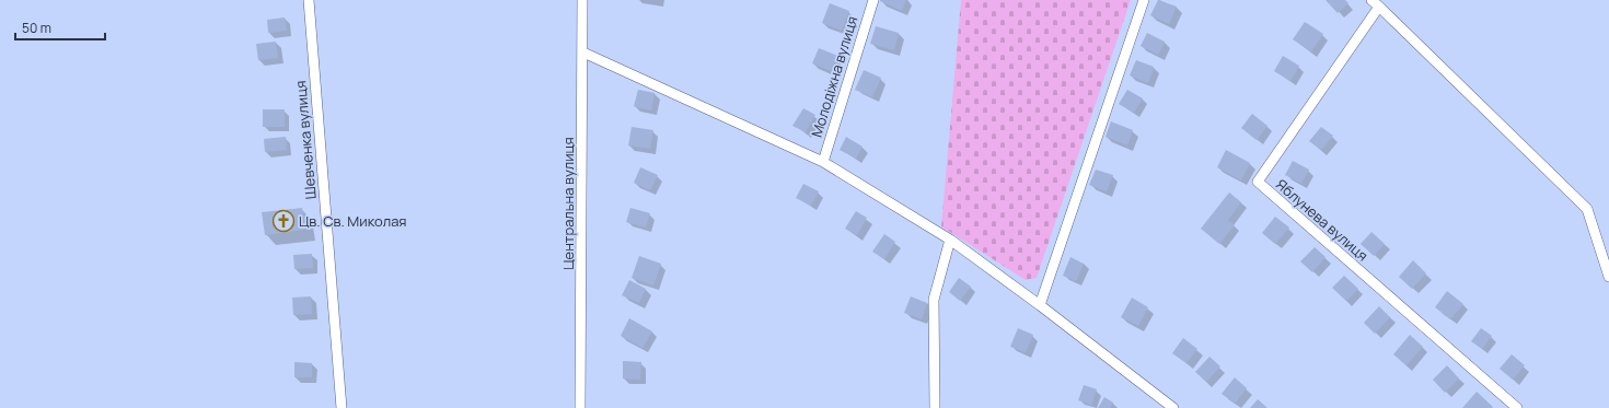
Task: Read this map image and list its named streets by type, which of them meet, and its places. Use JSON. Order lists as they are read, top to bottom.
{
  "streets": {
    "street": [
      "Молодіжна вулиця",
      "Шевченка вулиця",
      "Центральна вулиця",
      "Яблунева вулиця"
    ]
  },
  "places": {
    "church": ["Цв. Св. Миколая"]
  },
  "scale_bar": "50 m"
}
